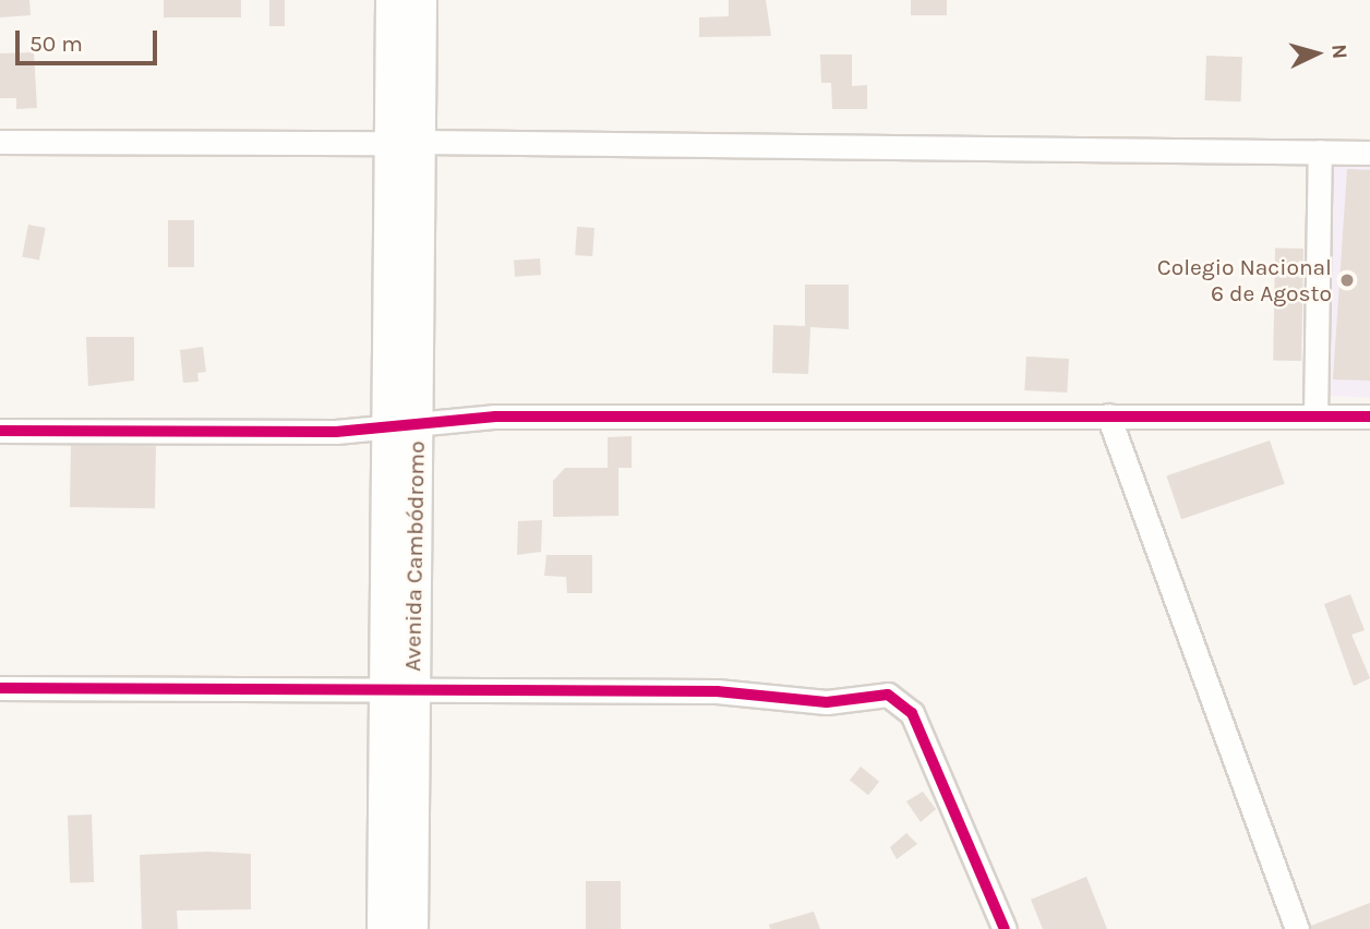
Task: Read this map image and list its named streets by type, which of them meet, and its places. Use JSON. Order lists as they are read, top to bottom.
{
  "streets": {
    "street": ["Avenida Cambódromo"]
  },
  "places": ["Colegio Nacional 6 de Agosto"],
  "scale_bar": "50 m",
  "north": "right"
}
